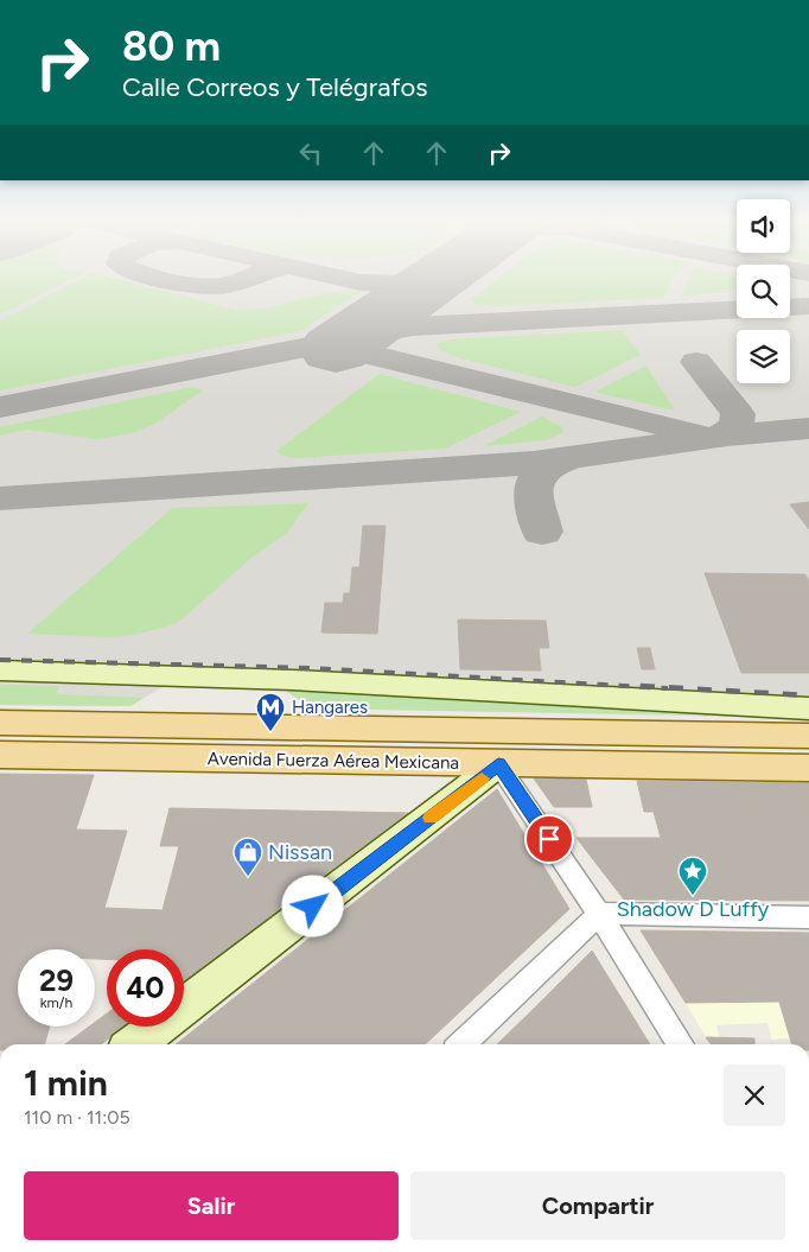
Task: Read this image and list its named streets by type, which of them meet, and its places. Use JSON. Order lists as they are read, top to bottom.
{
  "streets": {
    "main road": ["Avenida Fuerza Aérea Mexicana"]
  },
  "places": {
    "metro station": ["Hangares"],
    "shop": ["Nissan"],
    "place": ["Shadow D Luffy"]
  },
  "page": {
    "turn": ["80 m", "Calle Correos y Telégrafos"],
    "speed": "29 km/h",
    "limit": "40",
    "heading": ["1 min", "110 m · 11:05"],
    "buttons": ["Salir", "Compartir"]
  }
}
